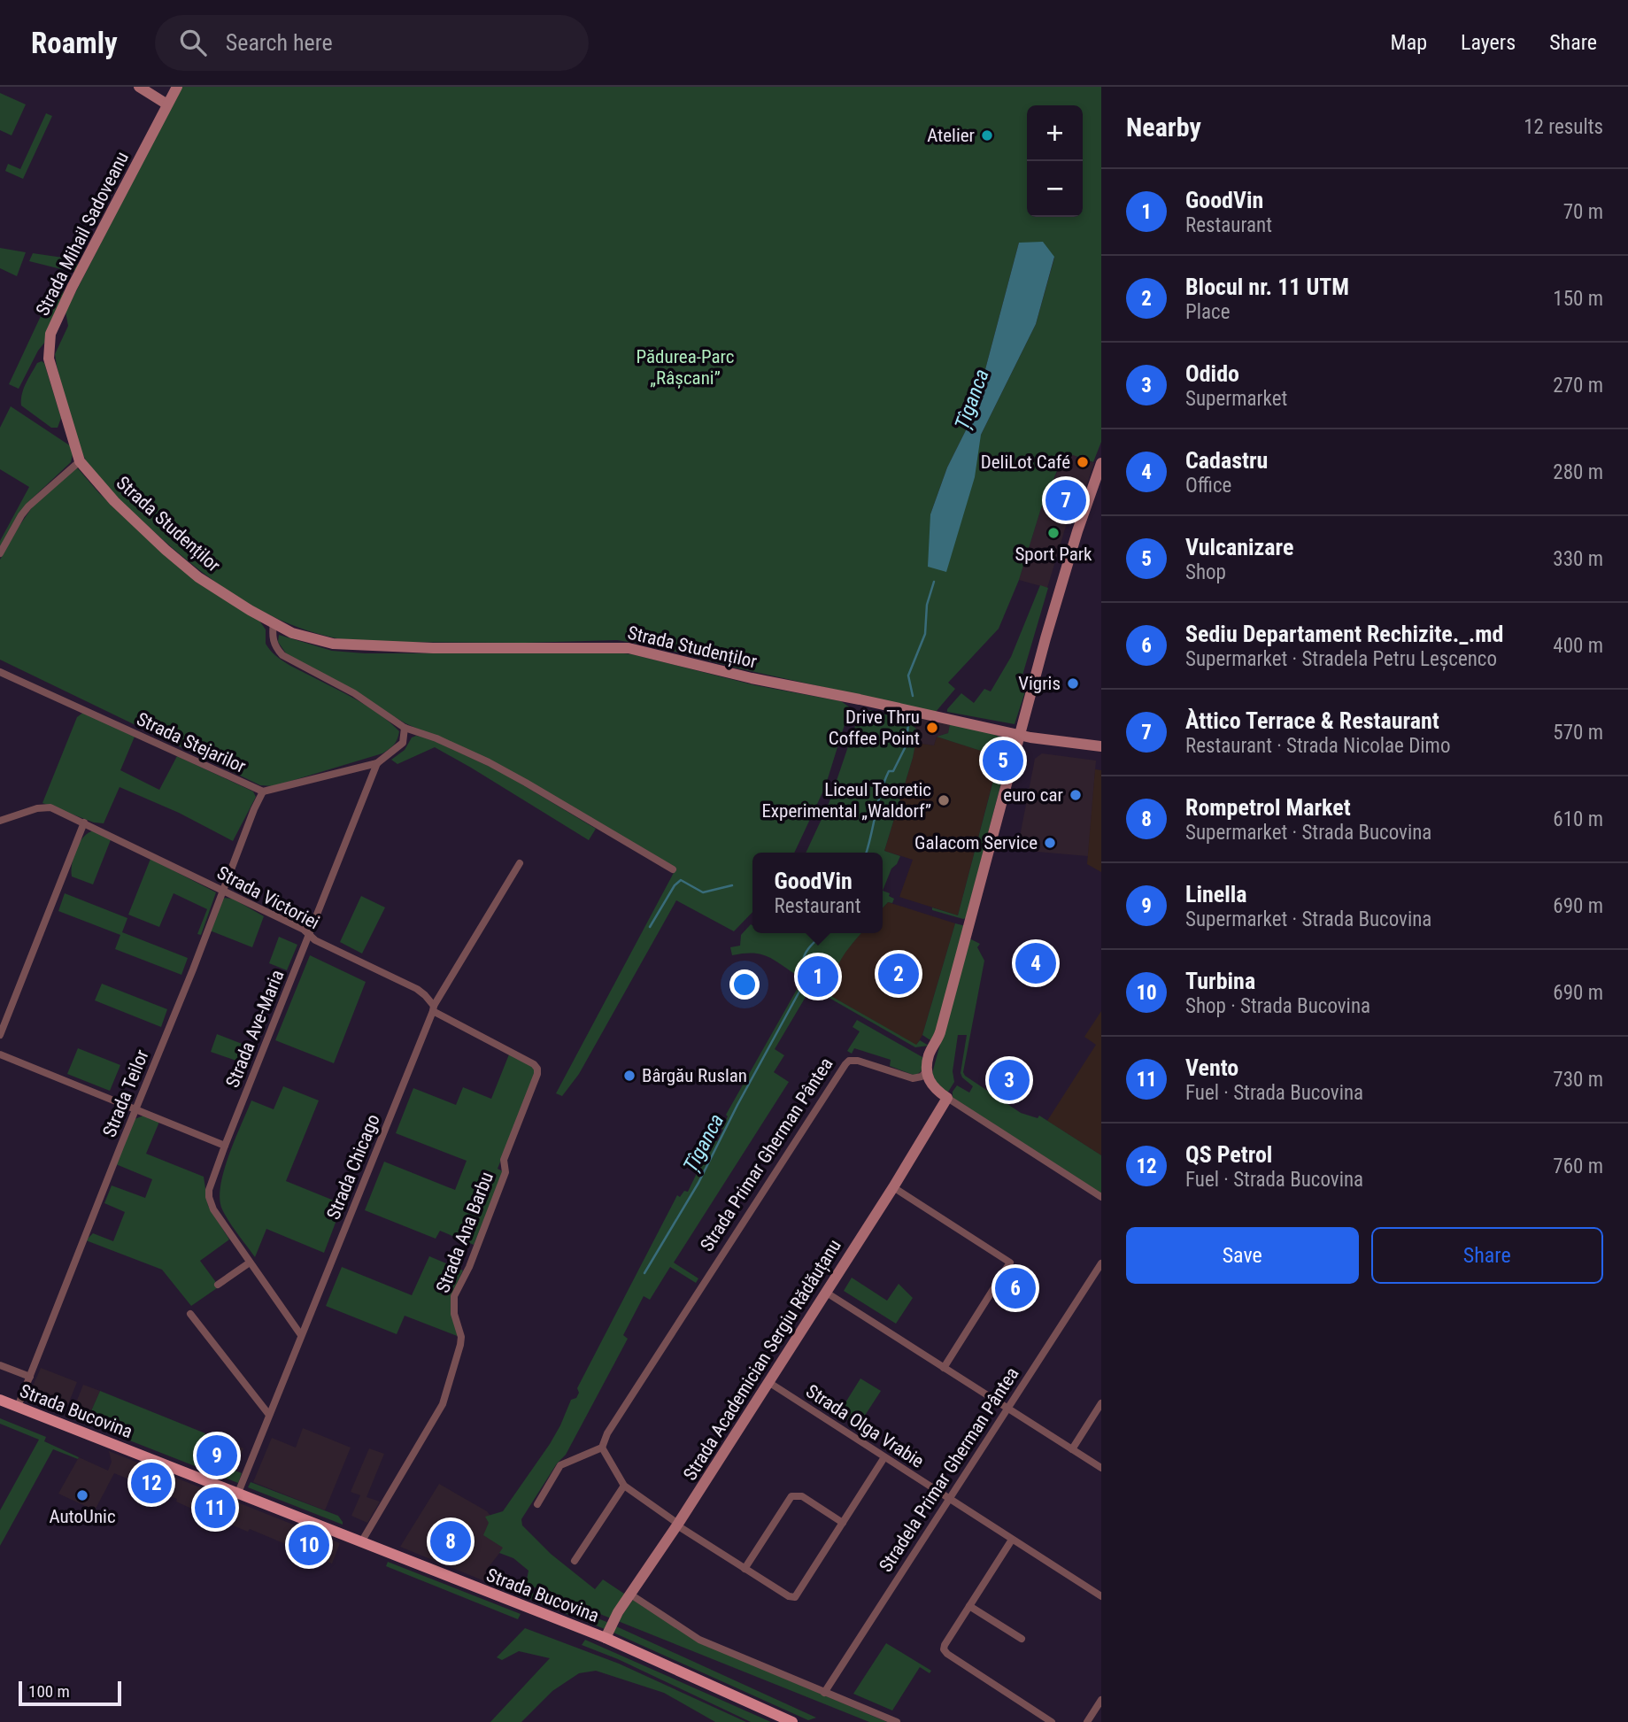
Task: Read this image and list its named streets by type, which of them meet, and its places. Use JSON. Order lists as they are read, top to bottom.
{
  "streets": {
    "main road": [
      "Strada Mihail Sadoveanu",
      "Strada Studenților",
      "Strada Academician Sergiu Rădăuțanu",
      "Strada Bucovina"
    ],
    "street": [
      "Strada Stejarilor",
      "Strada Victoriei",
      "Strada Ave-Maria",
      "Strada Teilor",
      "Strada Primar Gherman Pântea",
      "Strada Chicago",
      "Strada Ana Barbu",
      "Strada Olga Vrabie",
      "Stradela Primar Gherman Pântea"
    ]
  },
  "crossings": [
    ["Strada Mihail Sadoveanu", "Strada Studenților"],
    ["Strada Stejarilor", "Strada Ave-Maria"],
    ["Strada Stejarilor", "Strada Teilor"],
    ["Strada Victoriei", "Strada Ave-Maria"],
    ["Strada Victoriei", "Strada Teilor"],
    ["Strada Victoriei", "Strada Chicago"],
    ["Strada Victoriei", "Strada Ana Barbu"],
    ["Strada Ave-Maria", "Strada Chicago"],
    ["Strada Teilor", "Strada Bucovina"],
    ["Strada Chicago", "Strada Bucovina"],
    ["Strada Ana Barbu", "Strada Bucovina"],
    ["Strada Academician Sergiu Rădăuțanu", "Strada Bucovina"],
    ["Strada Academician Sergiu Rădăuțanu", "Strada Olga Vrabie"],
    ["Strada Olga Vrabie", "Stradela Primar Gherman Pântea"]
  ],
  "water": ["Țîganca"],
  "parks": ["Pădurea-Parc „Râșcani”"],
  "places": [
    "Atelier",
    "DeliLot Café",
    "Sport Park",
    "Vigris",
    "Drive Thru Coffee Point",
    "euro car",
    "Liceul Teoretic Experimental „Waldorf”",
    "Galacom Service",
    "Bârgău Ruslan",
    "AutoUnic"
  ],
  "scale_bar": "100 m",
  "page": {
    "header": "Roamly",
    "search": "Search here",
    "nav": ["Map", "Layers", "Share"],
    "heading": ["Nearby", "12 results"],
    "map_buttons": ["+", "−"],
    "list": [
      {
        "mark": "1",
        "name": "GoodVin",
        "note": "Restaurant",
        "value": "70 m"
      },
      {
        "mark": "2",
        "name": "Blocul nr. 11 UTM",
        "note": "Place",
        "value": "150 m"
      },
      {
        "mark": "3",
        "name": "Odido",
        "note": "Supermarket",
        "value": "270 m"
      },
      {
        "mark": "4",
        "name": "Cadastru",
        "note": "Office",
        "value": "280 m"
      },
      {
        "mark": "5",
        "name": "Vulcanizare",
        "note": "Shop",
        "value": "330 m"
      },
      {
        "mark": "6",
        "name": "Sediu Departament Rechizite._.md",
        "note": "Supermarket · Stradela Petru Leșcenco",
        "value": "400 m"
      },
      {
        "mark": "7",
        "name": "Àttico Terrace & Restaurant",
        "note": "Restaurant · Strada Nicolae Dimo",
        "value": "570 m"
      },
      {
        "mark": "8",
        "name": "Rompetrol Market",
        "note": "Supermarket · Strada Bucovina",
        "value": "610 m"
      },
      {
        "mark": "9",
        "name": "Linella",
        "note": "Supermarket · Strada Bucovina",
        "value": "690 m"
      },
      {
        "mark": "10",
        "name": "Turbina",
        "note": "Shop · Strada Bucovina",
        "value": "690 m"
      },
      {
        "mark": "11",
        "name": "Vento",
        "note": "Fuel · Strada Bucovina",
        "value": "730 m"
      },
      {
        "mark": "12",
        "name": "QS Petrol",
        "note": "Fuel · Strada Bucovina",
        "value": "760 m"
      }
    ],
    "pins": [
      "7",
      "5",
      "4",
      "2",
      "1",
      "3",
      "6",
      "9",
      "12",
      "11",
      "8",
      "10"
    ],
    "popup": ["GoodVin", "Restaurant"],
    "buttons": ["Save", "Share"],
    "scale": "100 m"
  }
}
